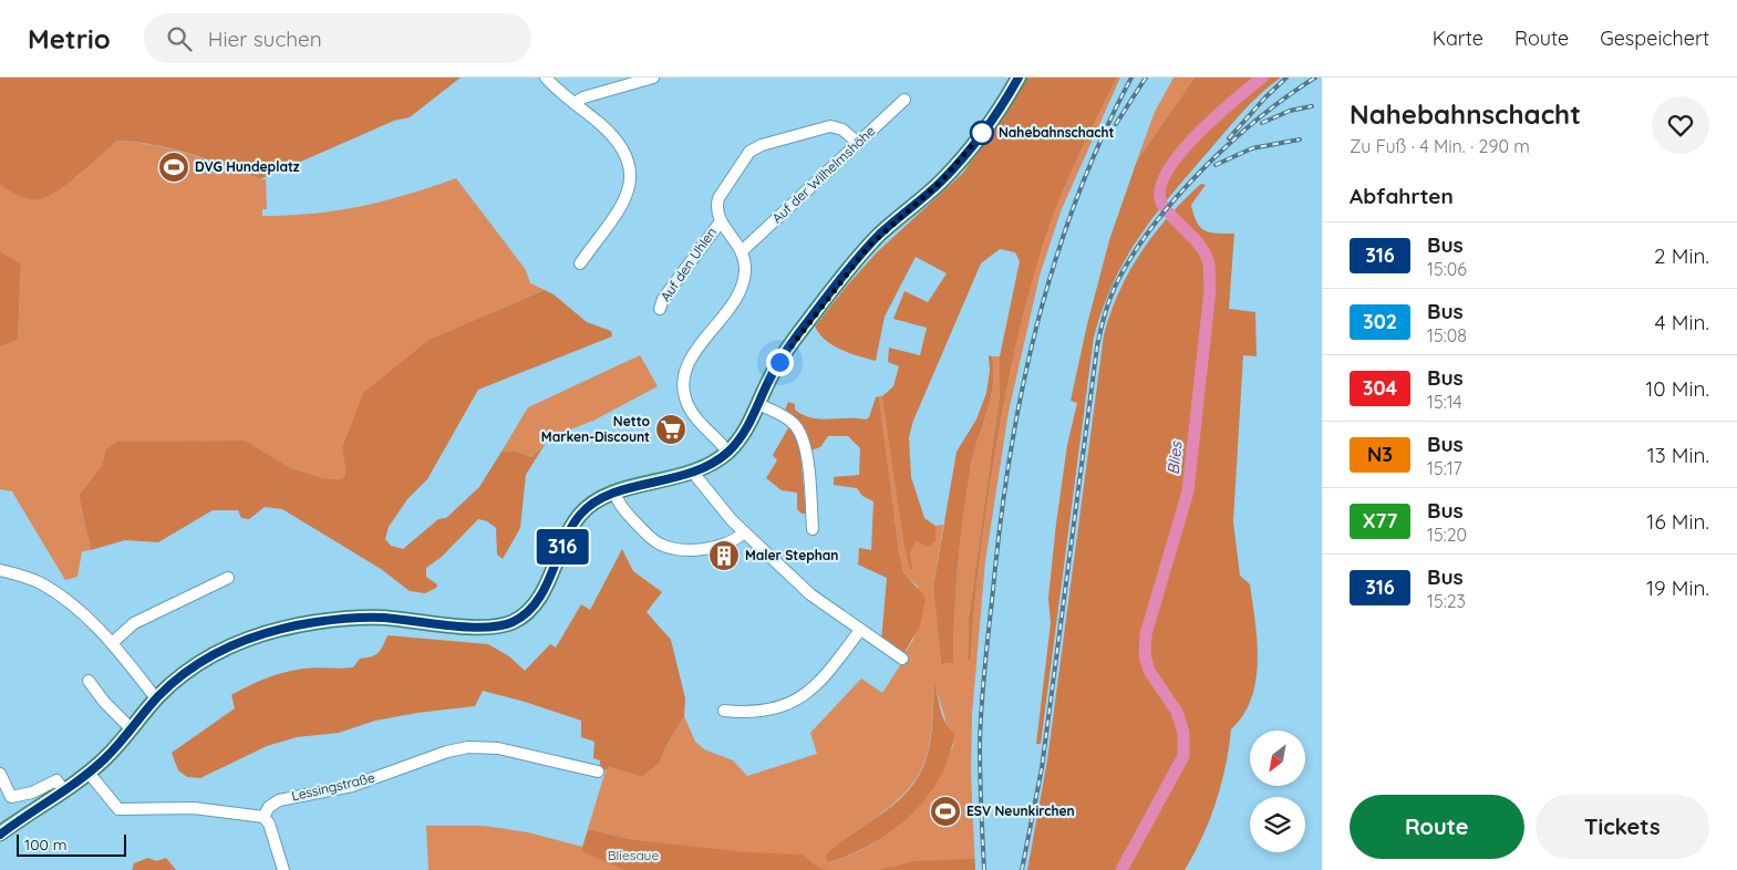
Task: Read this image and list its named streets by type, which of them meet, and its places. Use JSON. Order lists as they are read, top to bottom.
{
  "streets": {
    "street": ["Auf der Wilhelmshöhe", "Auf den Uhlen", "Lessingstraße"]
  },
  "crossings": [
    ["Auf der Wilhelmshöhe", "Auf den Uhlen"]
  ],
  "water": ["Blies"],
  "parks": ["Bliesaue"],
  "places": {
    "other": ["Nahebahnschacht"],
    "sports": ["DVG Hundeplatz", "ESV Neunkirchen"],
    "supermarket": ["Netto Marken-Discount"],
    "building": ["Maler Stephan"]
  },
  "lines": ["bus line 316"],
  "scale_bar": "100 m",
  "north": "bottom left",
  "page": {
    "header": "Metrio",
    "search": "Hier suchen",
    "nav": ["Karte", "Route", "Gespeichert"],
    "on_map": "316",
    "heading": [
      ["Nahebahnschacht", "Zu Fuß · 4 Min. · 290 m"],
      "Abfahrten"
    ],
    "list": [
      {
        "mark": "316",
        "name": "Bus",
        "note": "15:06",
        "value": "2 Min."
      },
      {
        "mark": "302",
        "name": "Bus",
        "note": "15:08",
        "value": "4 Min."
      },
      {
        "mark": "304",
        "name": "Bus",
        "note": "15:14",
        "value": "10 Min."
      },
      {
        "mark": "N3",
        "name": "Bus",
        "note": "15:17",
        "value": "13 Min."
      },
      {
        "mark": "X77",
        "name": "Bus",
        "note": "15:20",
        "value": "16 Min."
      },
      {
        "mark": "316",
        "name": "Bus",
        "note": "15:23",
        "value": "19 Min."
      }
    ],
    "buttons": ["Route", "Tickets"],
    "scale": "100 m"
  }
}
